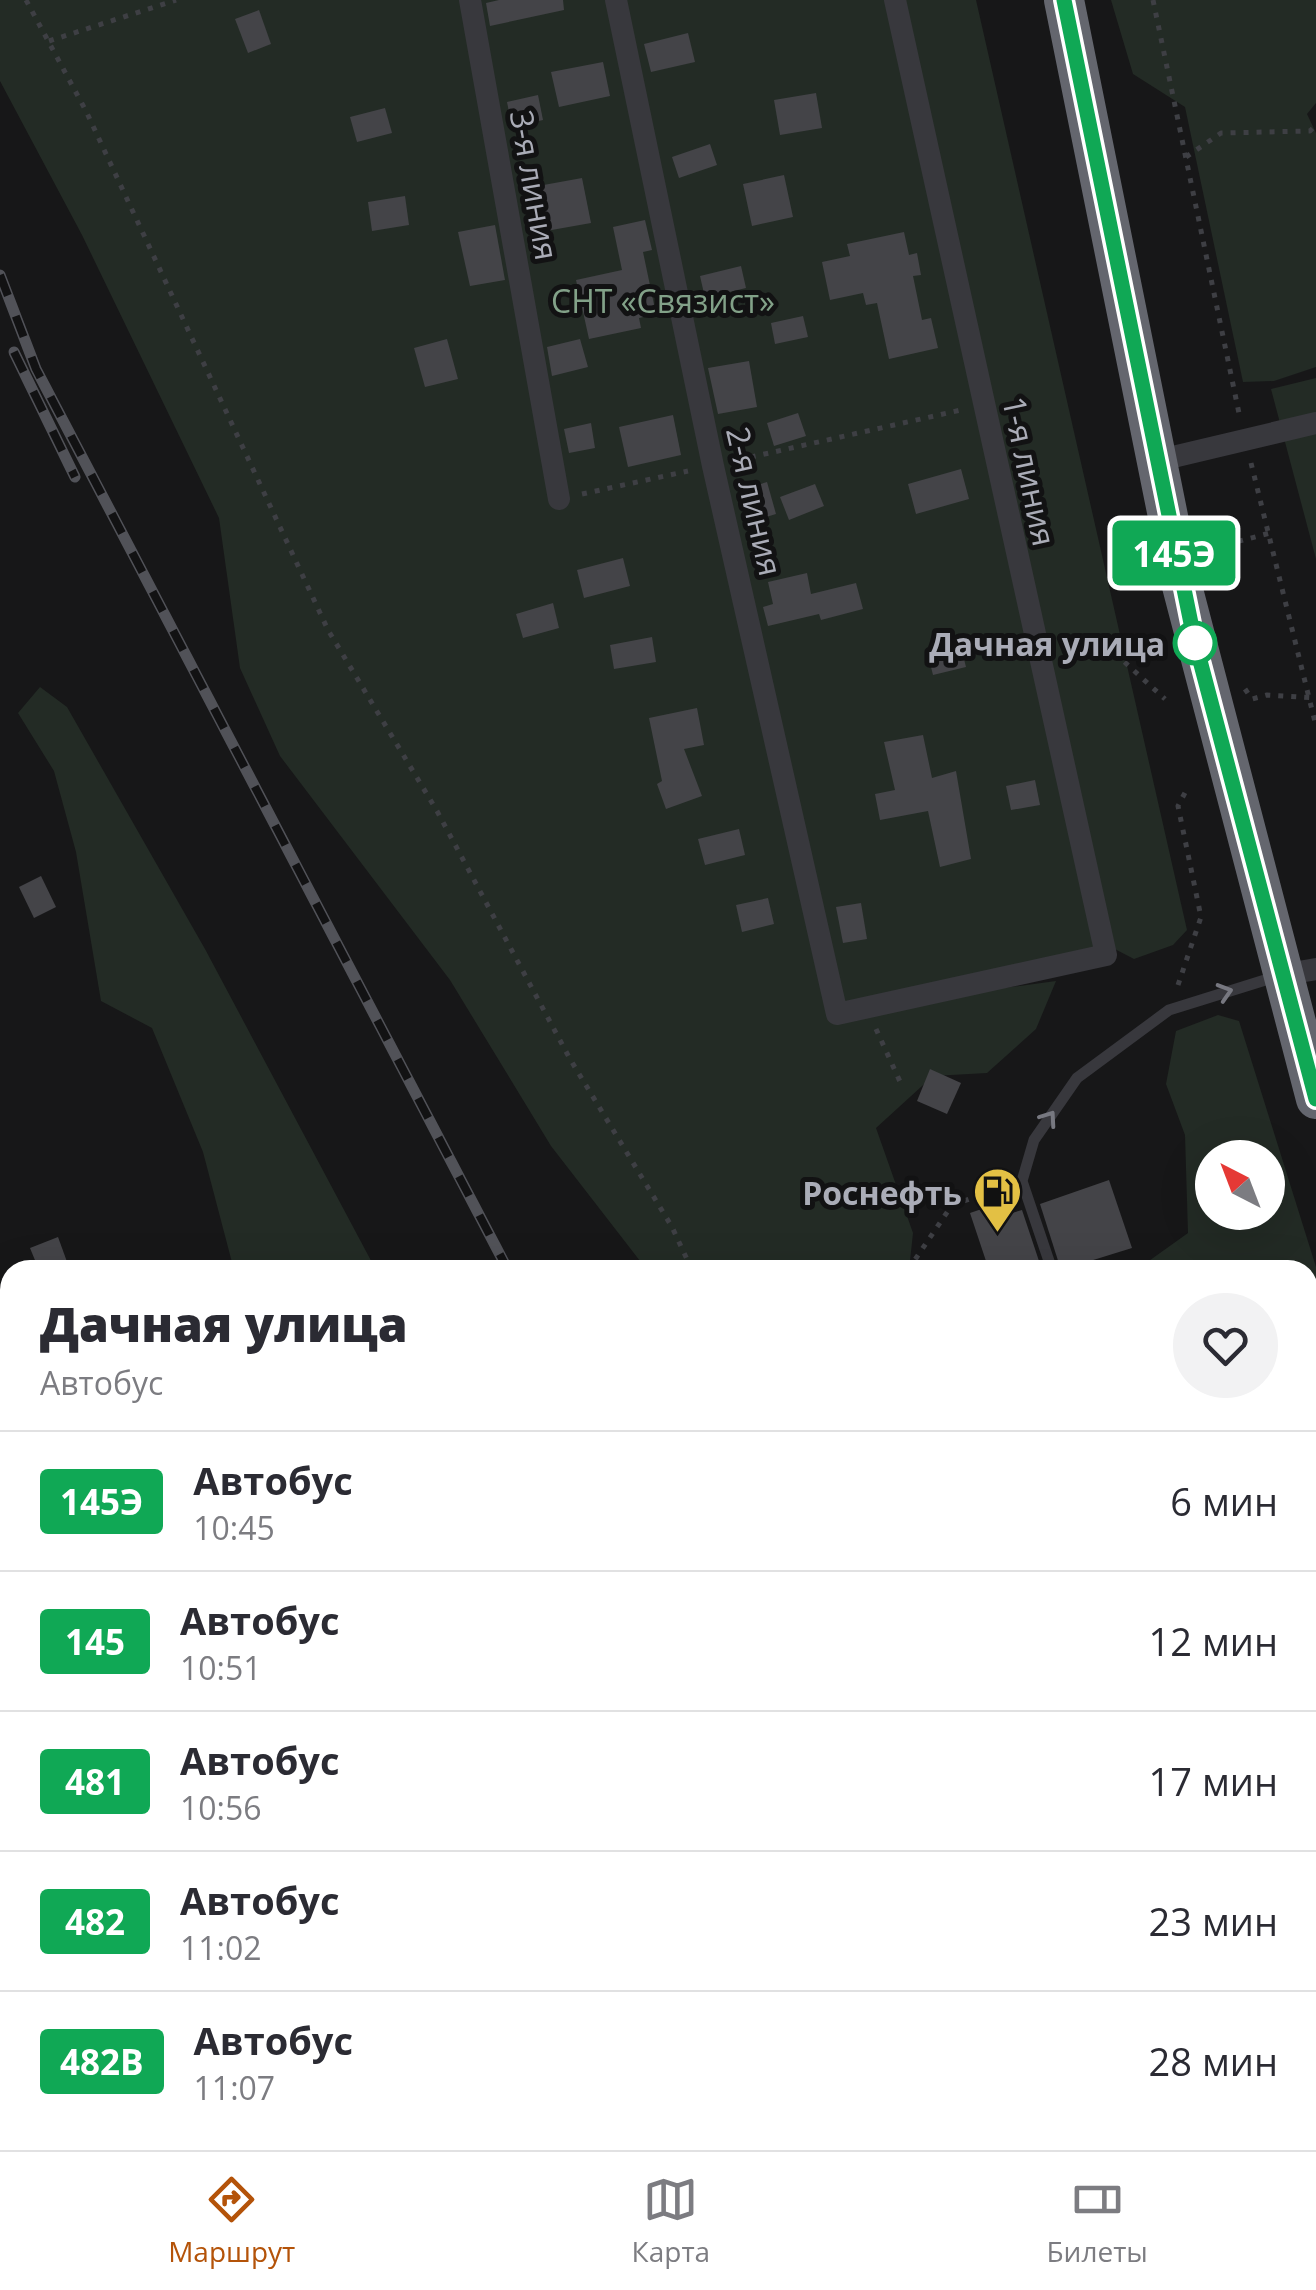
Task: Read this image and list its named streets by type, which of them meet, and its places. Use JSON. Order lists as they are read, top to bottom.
{
  "streets": {
    "street": ["3-я линия", "1-я линия", "2-я линия"]
  },
  "crossings": [
    ["1-я линия", "2-я линия"]
  ],
  "parks": ["СНТ «Связист»"],
  "places": {
    "other": ["Дачная улица"],
    "fuel station": ["Роснефть"]
  },
  "lines": ["bus line 145Э"],
  "north": "top left",
  "page": {
    "on_map": "145Э",
    "heading": ["Дачная улица", "Автобус"],
    "list": [
      {
        "mark": "145Э",
        "name": "Автобус",
        "note": "10:45",
        "value": "6 мин"
      },
      {
        "mark": "145",
        "name": "Автобус",
        "note": "10:51",
        "value": "12 мин"
      },
      {
        "mark": "481",
        "name": "Автобус",
        "note": "10:56",
        "value": "17 мин"
      },
      {
        "mark": "482",
        "name": "Автобус",
        "note": "11:02",
        "value": "23 мин"
      },
      {
        "mark": "482В",
        "name": "Автобус",
        "note": "11:07",
        "value": "28 мин"
      }
    ],
    "tabs": ["Маршрут", "Карта", "Билеты"]
  }
}
